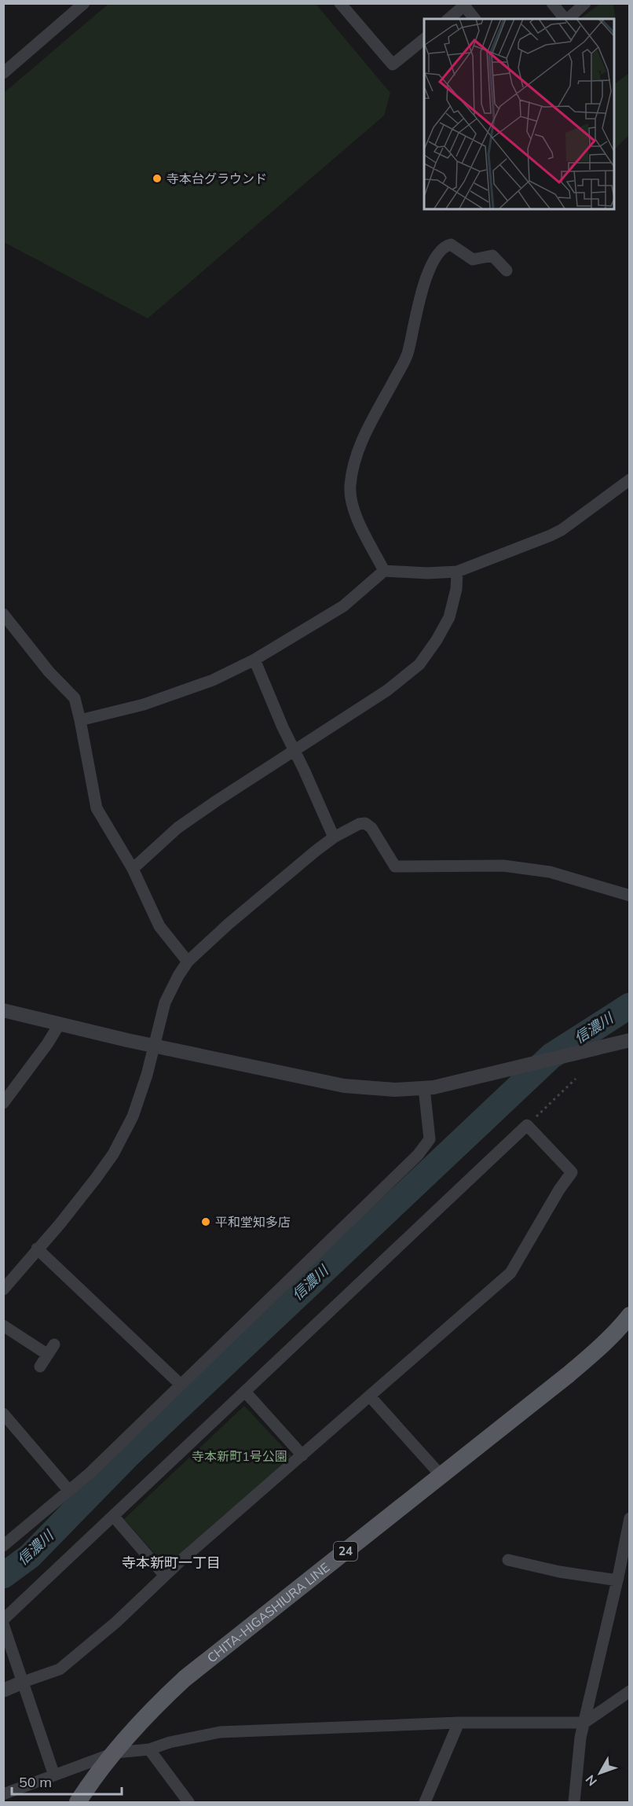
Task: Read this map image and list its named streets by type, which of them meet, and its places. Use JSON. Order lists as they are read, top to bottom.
{
  "streets": {
    "main road": ["24", "CHITA-HIGASHIURA LINE"]
  },
  "districts": ["寺本新町一丁目"],
  "water": ["信濃川"],
  "parks": ["寺本新町1号公園"],
  "places": ["寺本台グラウンド", "平和堂知多店"],
  "scale_bar": "50 m",
  "north": "bottom left"
}
